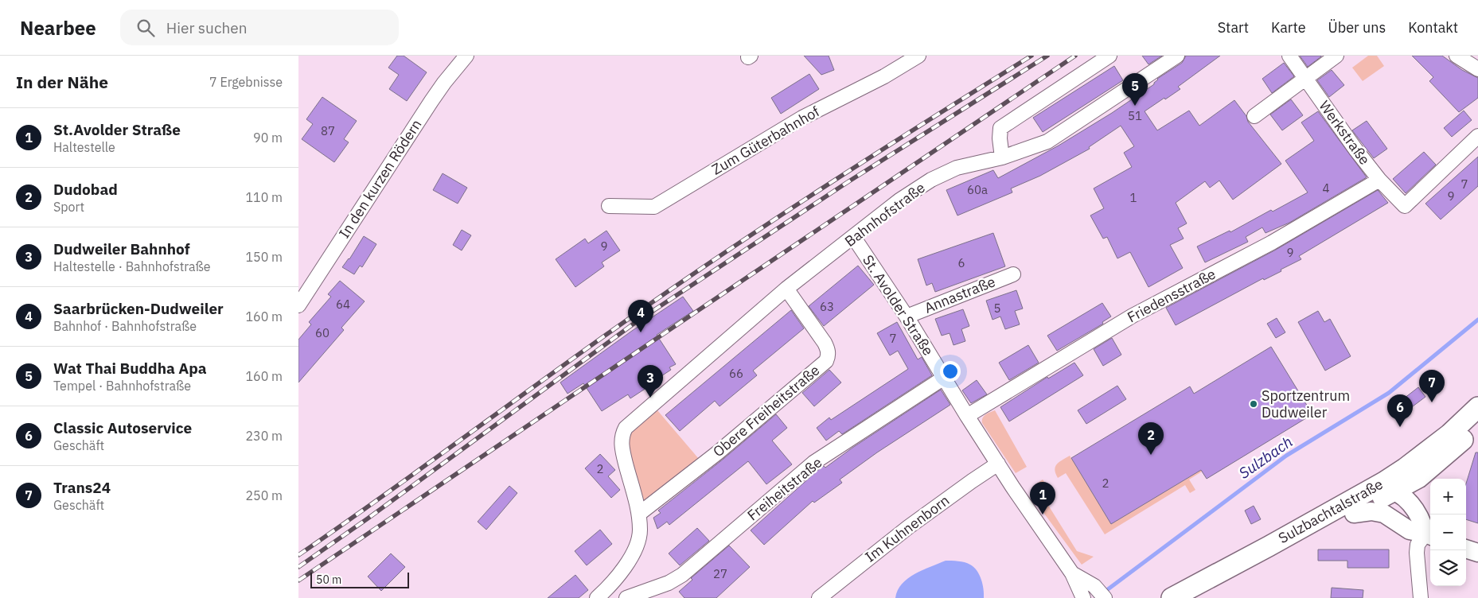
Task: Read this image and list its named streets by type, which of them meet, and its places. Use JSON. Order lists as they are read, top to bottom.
{
  "streets": {
    "main road": ["Sulzbachtalstraße"],
    "street": [
      "Werkstraße",
      "Zum Güterbahnhof",
      "In den kurzen Rödern",
      "Bahnhofstraße",
      "Annastraße",
      "Friedensstraße",
      "St. Avolder Straße",
      "Obere Freiheitstraße",
      "Freiheitstraße",
      "Im Kuhnenborn"
    ]
  },
  "crossings": [
    ["Werkstraße", "Friedensstraße"],
    ["Bahnhofstraße", "St. Avolder Straße"],
    ["Bahnhofstraße", "Obere Freiheitstraße"],
    ["Annastraße", "St. Avolder Straße"],
    ["Friedensstraße", "St. Avolder Straße"],
    ["St. Avolder Straße", "Freiheitstraße"],
    ["St. Avolder Straße", "Im Kuhnenborn"]
  ],
  "water": ["Sulzbach"],
  "places": ["Sportzentrum Dudweiler"],
  "house_numbers": [
    "51",
    "87",
    "7",
    "4",
    "60a",
    "9",
    "1",
    "9",
    "9",
    "6",
    "64",
    "63",
    "5",
    "60",
    "7",
    "66",
    "2",
    "2",
    "27"
  ],
  "scale_bar": "50 m",
  "page": {
    "header": "Nearbee",
    "search": "Hier suchen",
    "nav": [
      "Start",
      "Karte",
      "Über uns",
      "Kontakt"
    ],
    "heading": ["In der Nähe", "7 Ergebnisse"],
    "pins": [
      "5",
      "4",
      "3",
      "7",
      "6",
      "2",
      "1"
    ],
    "list": [
      {
        "mark": "1",
        "name": "St.Avolder Straße",
        "note": "Haltestelle",
        "value": "90 m"
      },
      {
        "mark": "2",
        "name": "Dudobad",
        "note": "Sport",
        "value": "110 m"
      },
      {
        "mark": "3",
        "name": "Dudweiler Bahnhof",
        "note": "Haltestelle · Bahnhofstraße",
        "value": "150 m"
      },
      {
        "mark": "4",
        "name": "Saarbrücken-Dudweiler",
        "note": "Bahnhof · Bahnhofstraße",
        "value": "160 m"
      },
      {
        "mark": "5",
        "name": "Wat Thai Buddha Apa",
        "note": "Tempel · Bahnhofstraße",
        "value": "160 m"
      },
      {
        "mark": "6",
        "name": "Classic Autoservice",
        "note": "Geschäft",
        "value": "230 m"
      },
      {
        "mark": "7",
        "name": "Trans24",
        "note": "Geschäft",
        "value": "250 m"
      }
    ],
    "map_buttons": ["+", "−"],
    "scale": "50 m"
  }
}
